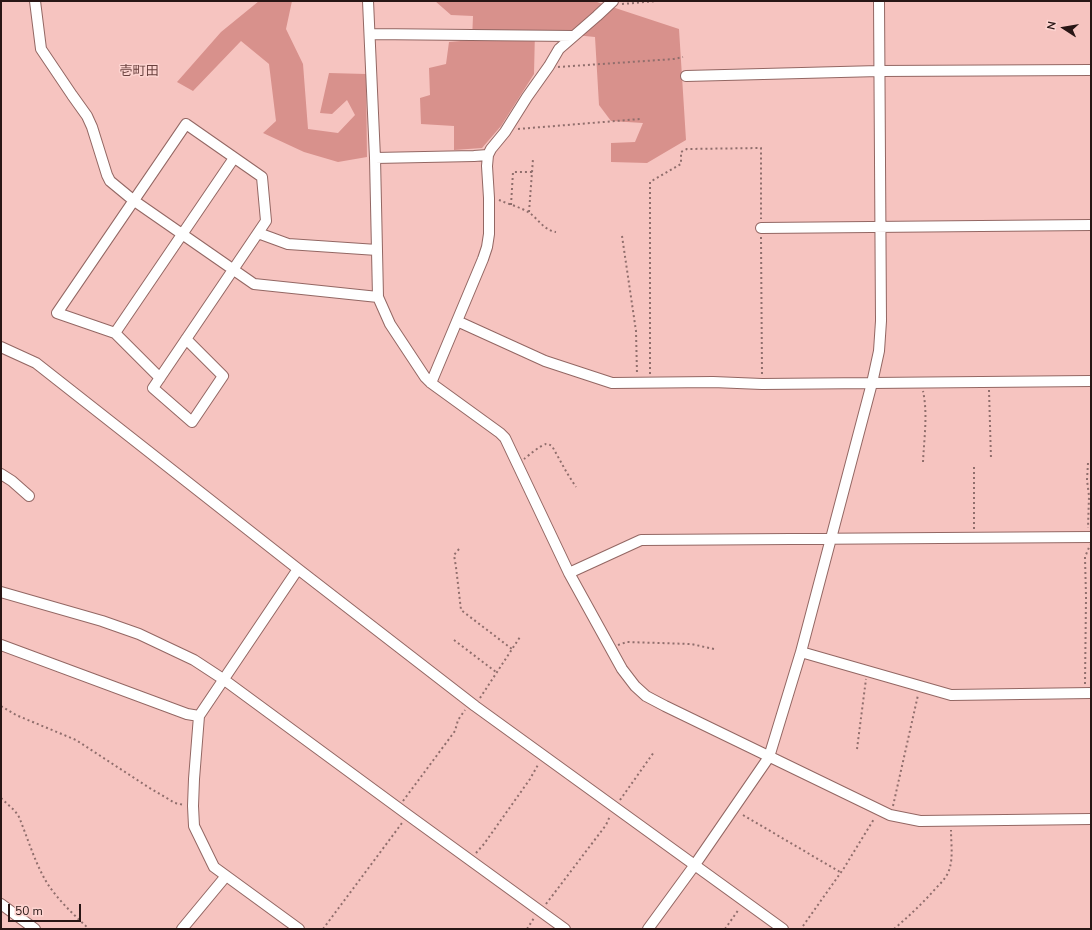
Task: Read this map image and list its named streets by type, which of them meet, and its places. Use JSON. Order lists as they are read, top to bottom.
{
  "districts": ["壱町田"],
  "scale_bar": "50 m",
  "north": "left"
}
